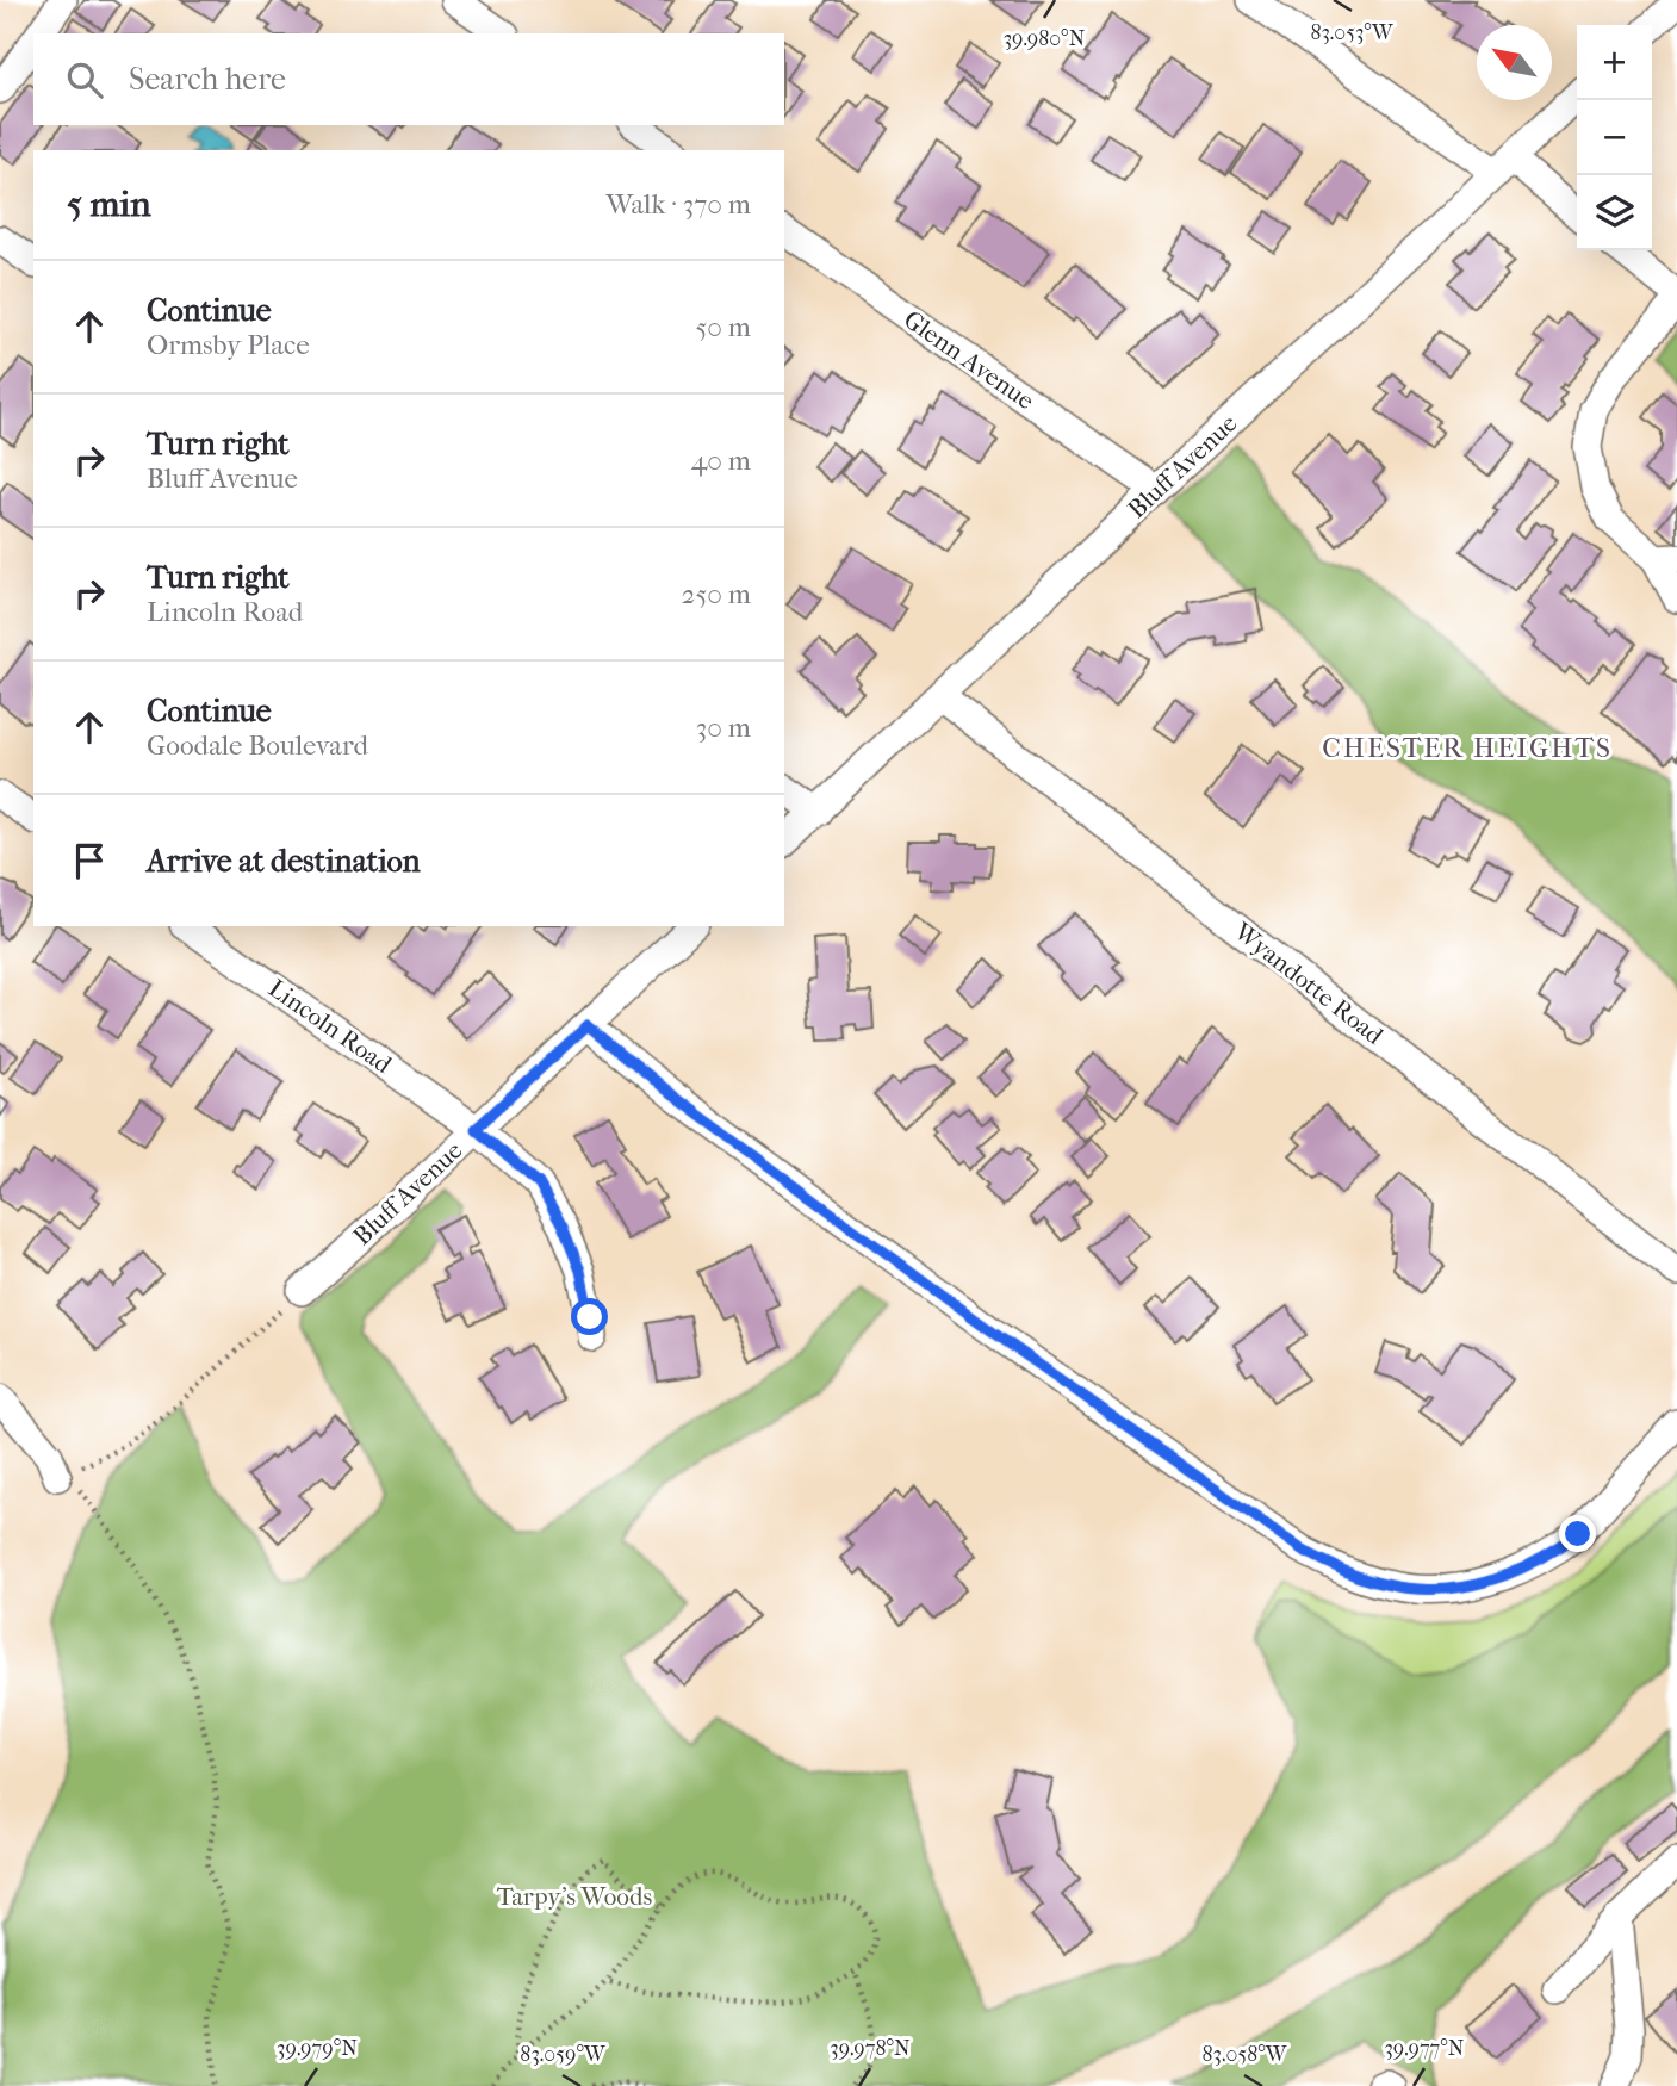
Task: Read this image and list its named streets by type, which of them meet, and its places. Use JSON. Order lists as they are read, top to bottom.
{
  "streets": {
    "street": [
      "Glenn Avenue",
      "Bluff Avenue",
      "Wyandotte Road",
      "Lincoln Road"
    ]
  },
  "crossings": [
    ["Glenn Avenue", "Bluff Avenue"],
    ["Bluff Avenue", "Wyandotte Road"],
    ["Bluff Avenue", "Lincoln Road"]
  ],
  "districts": ["CHESTER HEIGHTS"],
  "parks": ["Tarpy's Woods"],
  "north": "top left",
  "page": {
    "map_buttons": ["+", "−"],
    "search": "Search here",
    "heading": ["5 min", "Walk · 370 m"],
    "list": [
      ["Continue", "Ormsby Place", "50 m"],
      ["Turn right", "Bluff Avenue", "40 m"],
      ["Turn right", "Lincoln Road", "250 m"],
      ["Continue", "Goodale Boulevard", "30 m"],
      "Arrive at destination"
    ]
  },
  "coordinates": [
    "83.053°W",
    "39.980°N",
    "39.979°N",
    "39.978°N",
    "39.977°N",
    "83.059°W",
    "83.058°W"
  ]
}
